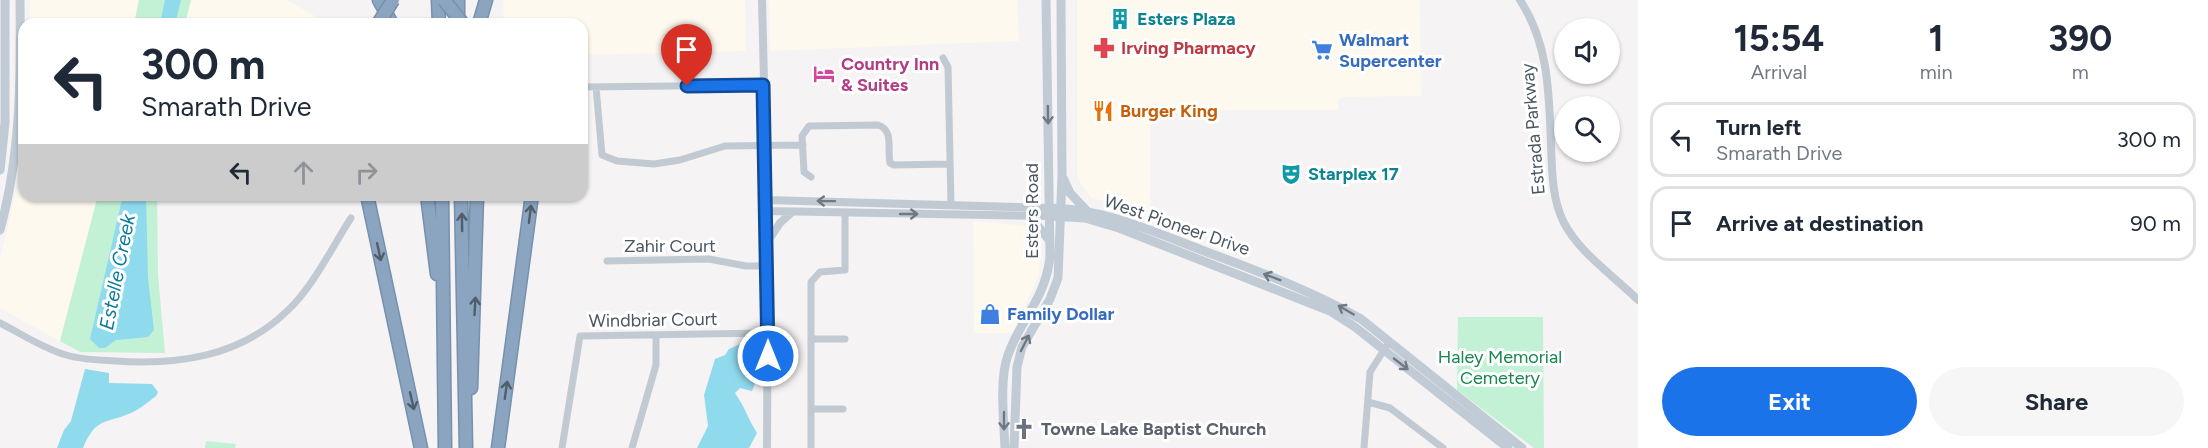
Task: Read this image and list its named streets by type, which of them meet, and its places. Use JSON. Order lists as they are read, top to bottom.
{
  "streets": {
    "main road": ["Esters Road", "West Pioneer Drive"],
    "street": ["Estrada Parkway", "Zahir Court", "Windbriar Court"]
  },
  "crossings": [
    ["Esters Road", "West Pioneer Drive"]
  ],
  "water": ["Estelle Creek"],
  "parks": ["Haley Memorial Cemetery"],
  "places": {
    "building": ["Esters Plaza"],
    "pharmacy": ["Irving Pharmacy"],
    "supermarket": ["Walmart Supercenter"],
    "hotel": ["Country Inn & Suites"],
    "restaurant": ["Burger King"],
    "theatre": ["Starplex 17"],
    "shop": ["Family Dollar"],
    "church": ["Towne Lake Baptist Church"]
  },
  "page": {
    "eta": [
      "15:54",
      "Arrival",
      "1",
      "min",
      "390",
      "m"
    ],
    "turn": ["300 m", "Smarath Drive"],
    "list": [
      {
        "name": "Turn left",
        "note": "Smarath Drive",
        "value": "300 m"
      },
      {
        "name": "Arrive at destination",
        "value": "90 m"
      }
    ],
    "buttons": ["Exit", "Share"]
  }
}
